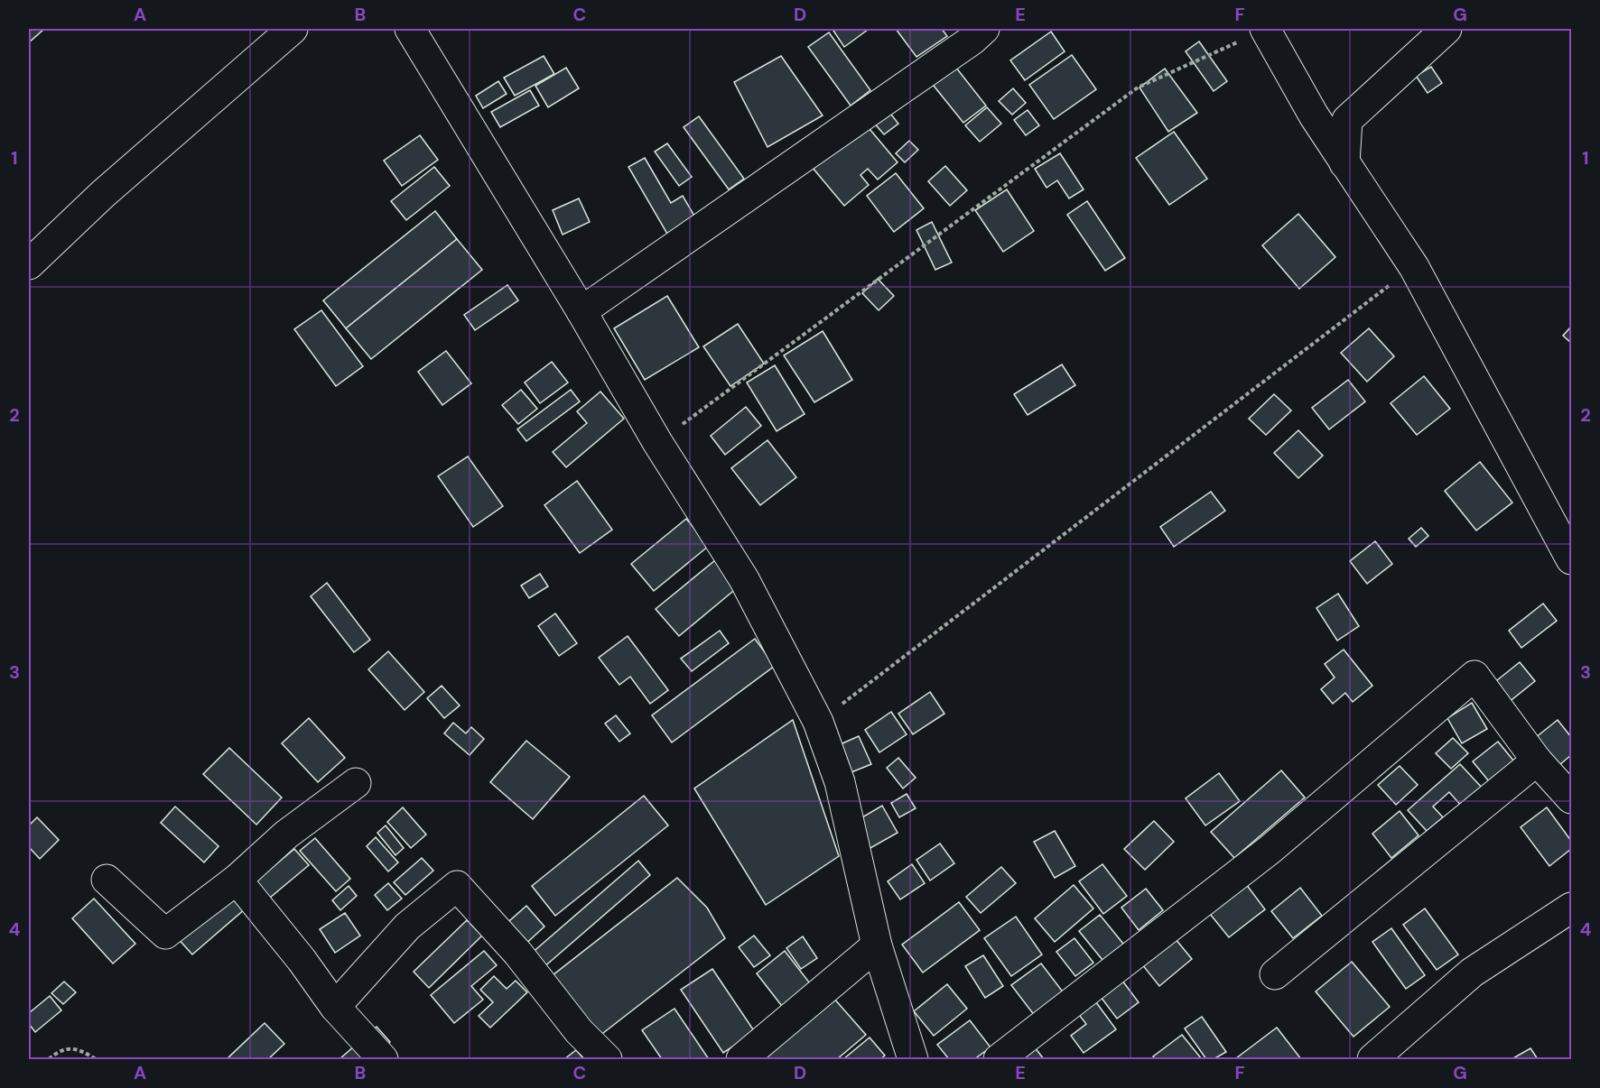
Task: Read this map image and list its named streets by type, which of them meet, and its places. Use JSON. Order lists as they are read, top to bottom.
{
  "grid": {
    "columns": [
      "A",
      "B",
      "C",
      "D",
      "E",
      "F",
      "G"
    ],
    "rows": [
      "1",
      "2",
      "3",
      "4"
    ]
  }
}
